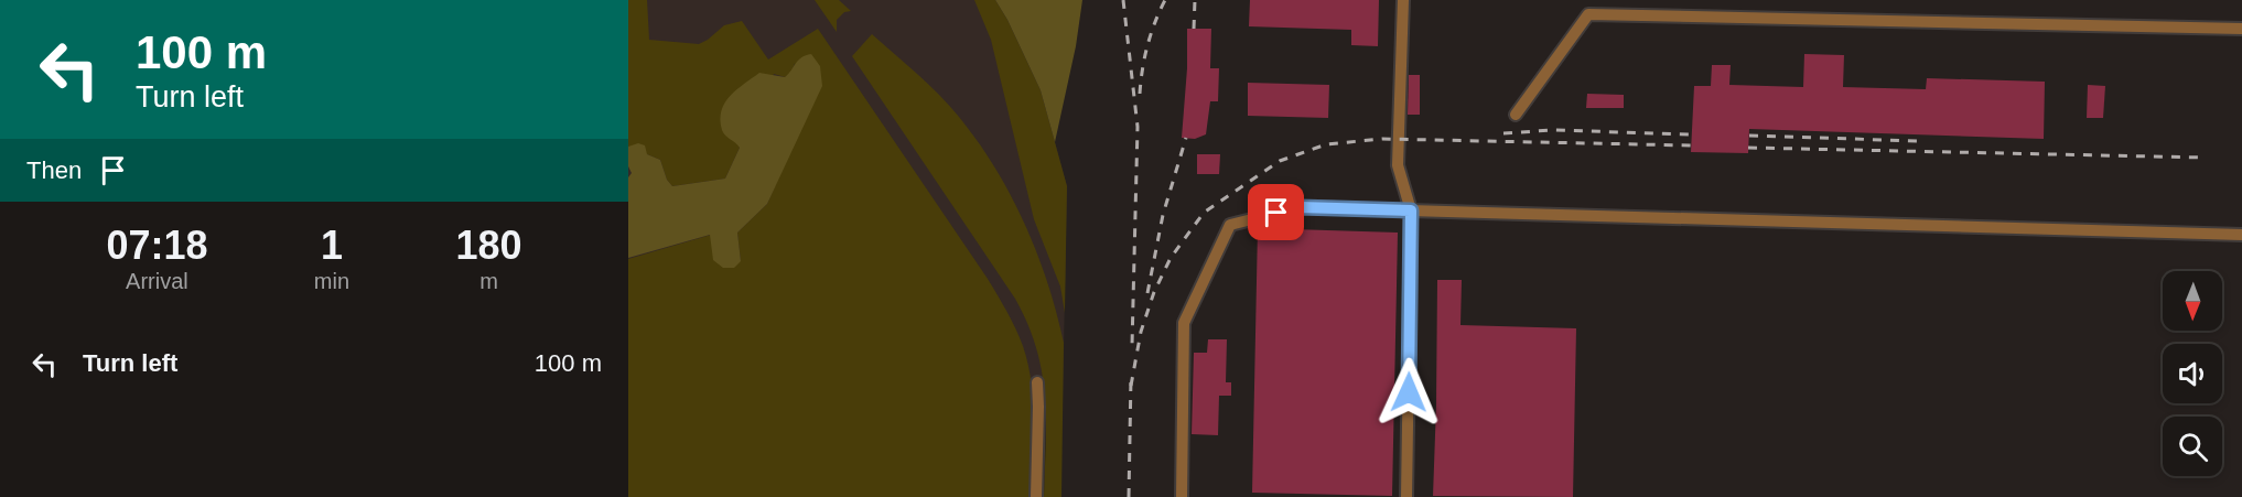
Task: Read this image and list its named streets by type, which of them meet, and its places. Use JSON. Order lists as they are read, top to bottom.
{
  "north": "bottom",
  "page": {
    "turn": ["100 m", "Turn left"],
    "then": "Then",
    "eta": [
      "07:18",
      "Arrival",
      "1",
      "min",
      "180",
      "m"
    ],
    "list": [
      {
        "name": "Turn left",
        "value": "100 m"
      }
    ]
  }
}
